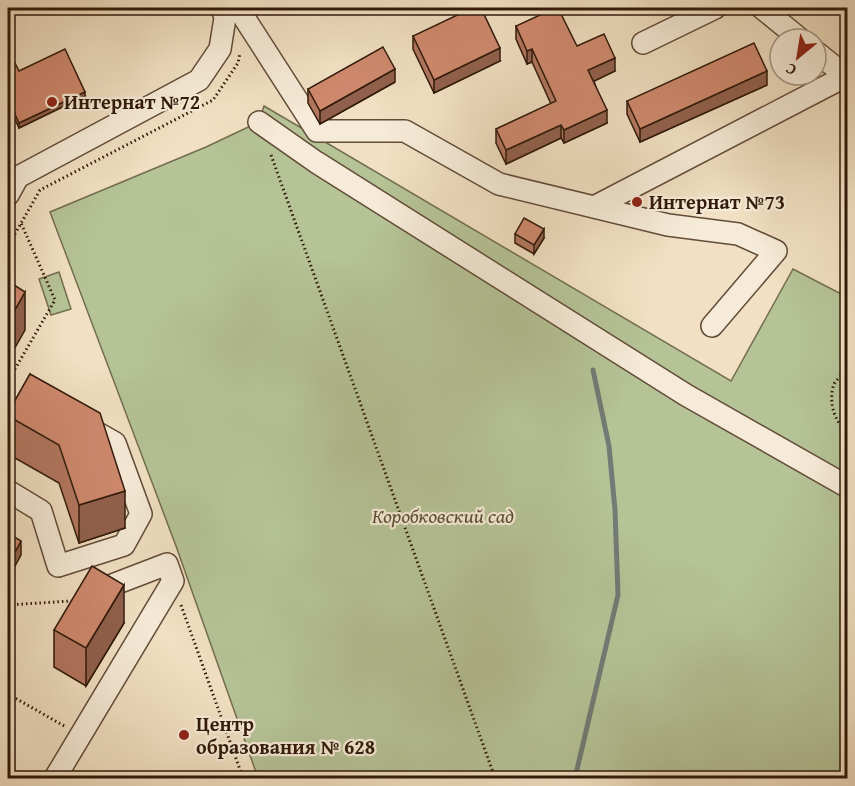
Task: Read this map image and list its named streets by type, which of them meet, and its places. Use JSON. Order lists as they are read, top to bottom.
{
  "parks": ["Коробковский сад"],
  "places": ["Интернат №72", "Интернат №73", "Центр образования № 628"],
  "north": "bottom left"
}
